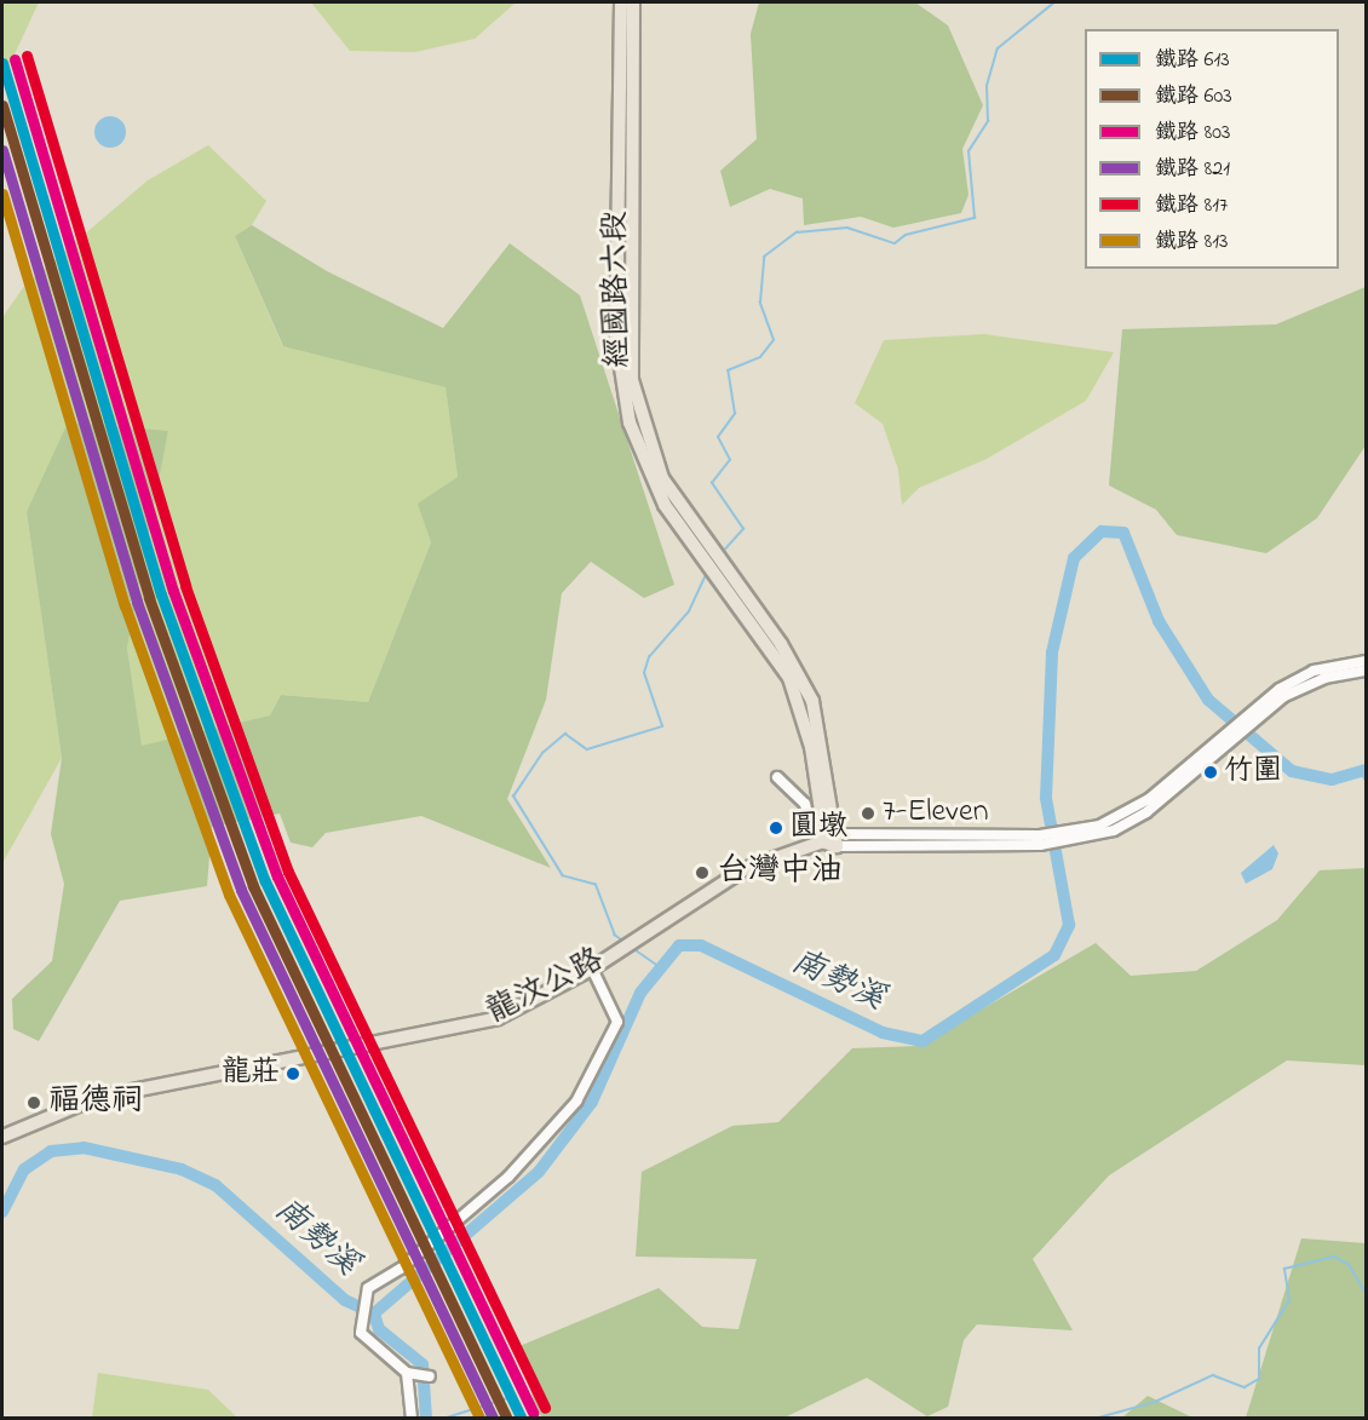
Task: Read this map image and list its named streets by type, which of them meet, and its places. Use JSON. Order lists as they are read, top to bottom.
{
  "streets": {
    "main road": ["經國路六段", "龍汶公路"]
  },
  "water": ["南勢溪"],
  "places": [
    "竹圍",
    "7-Eleven",
    "圓墩",
    "台灣中油",
    "龍莊",
    "福德祠"
  ],
  "lines": [
    "rail line 817",
    "rail line 803",
    "rail line 613",
    "rail line 603",
    "rail line 821",
    "rail line 813"
  ],
  "legend": [
    "鐵路 613",
    "鐵路 603",
    "鐵路 803",
    "鐵路 821",
    "鐵路 817",
    "鐵路 813"
  ]
}
